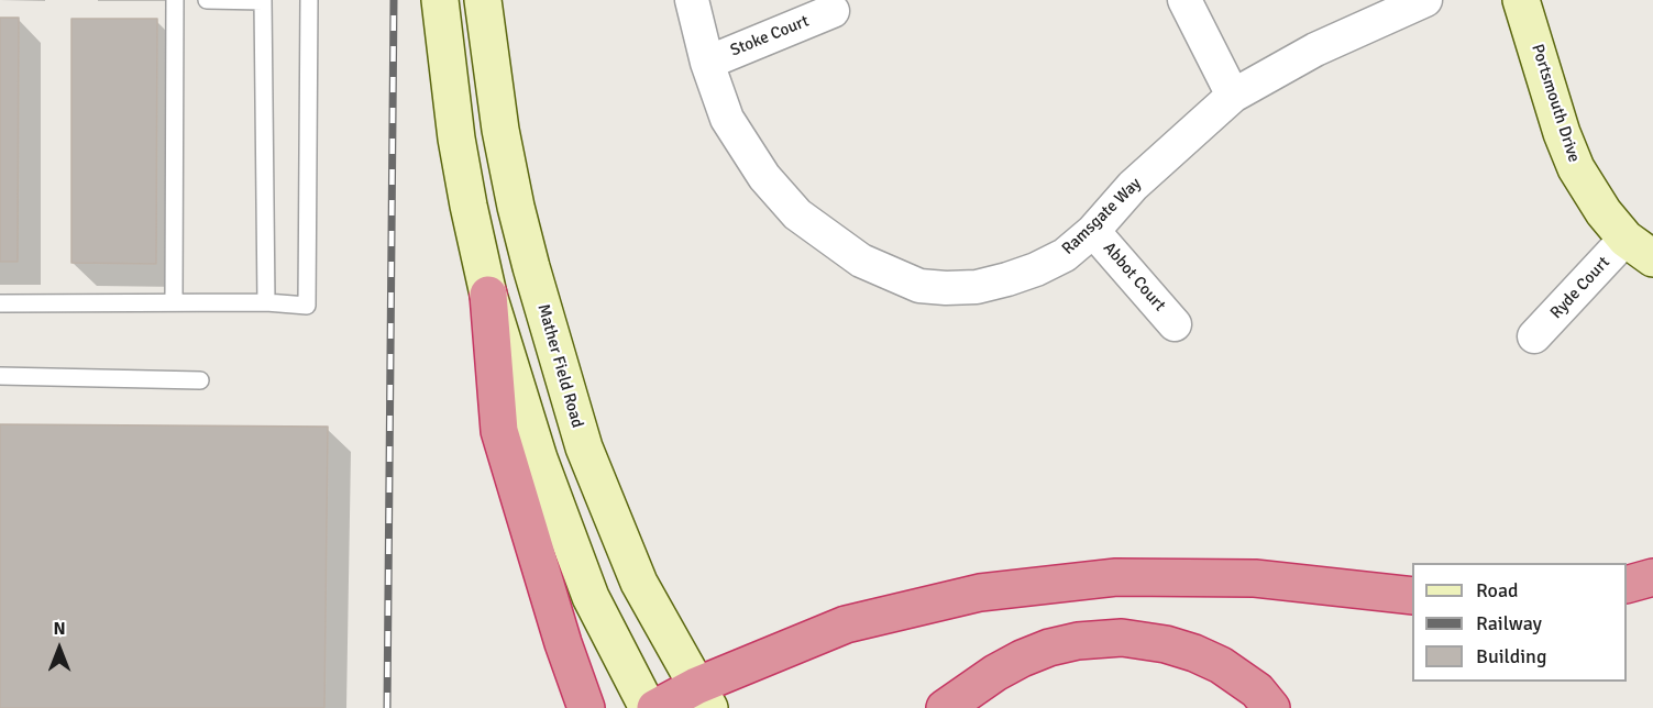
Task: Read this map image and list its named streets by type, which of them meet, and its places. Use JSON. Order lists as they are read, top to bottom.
{
  "streets": {
    "main road": ["Portsmouth Drive", "Mather Field Road"],
    "street": [
      "Stoke Court",
      "Ramsgate Way",
      "Abbot Court",
      "Ryde Court"
    ]
  },
  "crossings": [
    ["Stoke Court", "Ramsgate Way"],
    ["Portsmouth Drive", "Ryde Court"],
    ["Ramsgate Way", "Abbot Court"]
  ],
  "legend": ["Road", "Railway", "Building"],
  "north": "top"
}
